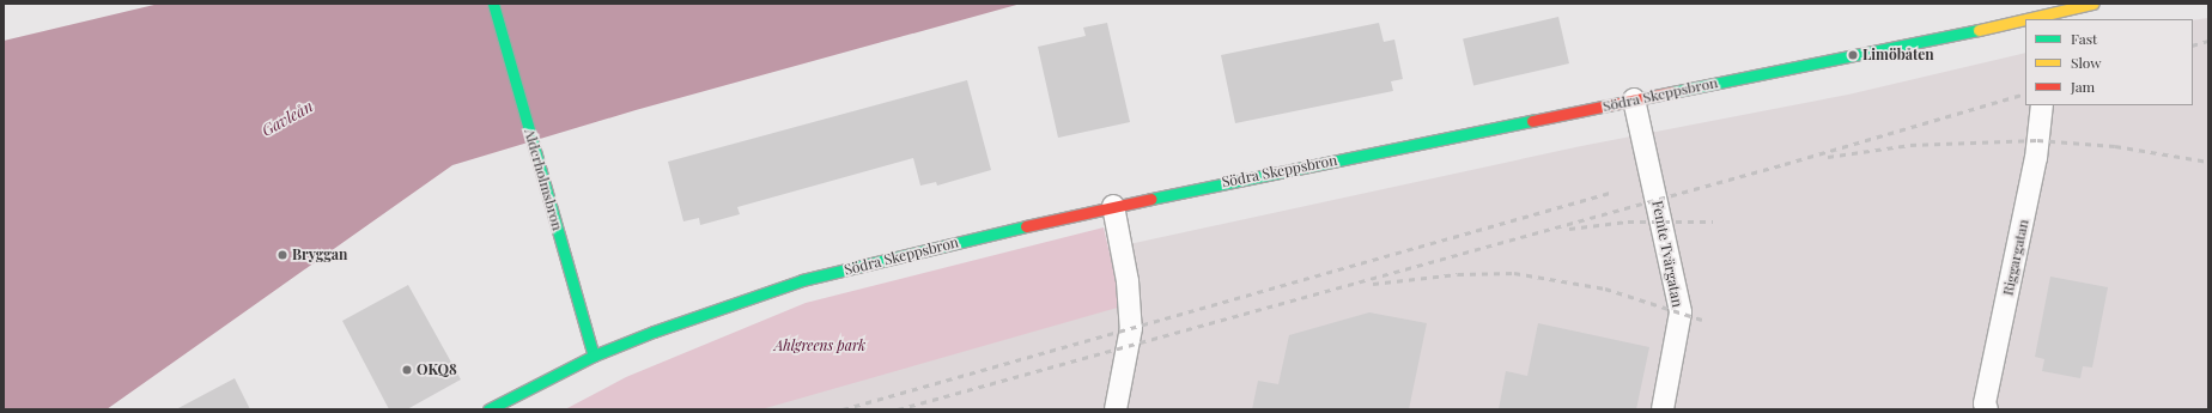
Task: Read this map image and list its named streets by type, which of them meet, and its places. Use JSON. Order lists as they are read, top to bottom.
{
  "streets": {
    "street": [
      "Södra Skeppsbron",
      "Alderholmsbron",
      "Femte Tvärgatan",
      "Riggargatan"
    ]
  },
  "crossings": [
    ["Södra Skeppsbron", "Alderholmsbron"],
    ["Södra Skeppsbron", "Femte Tvärgatan"]
  ],
  "water": ["Gavleån"],
  "parks": ["Ahlgreens park"],
  "places": ["Limöbåten", "Bryggan", "OKQ8"],
  "legend": ["Fast", "Slow", "Jam"]
}
